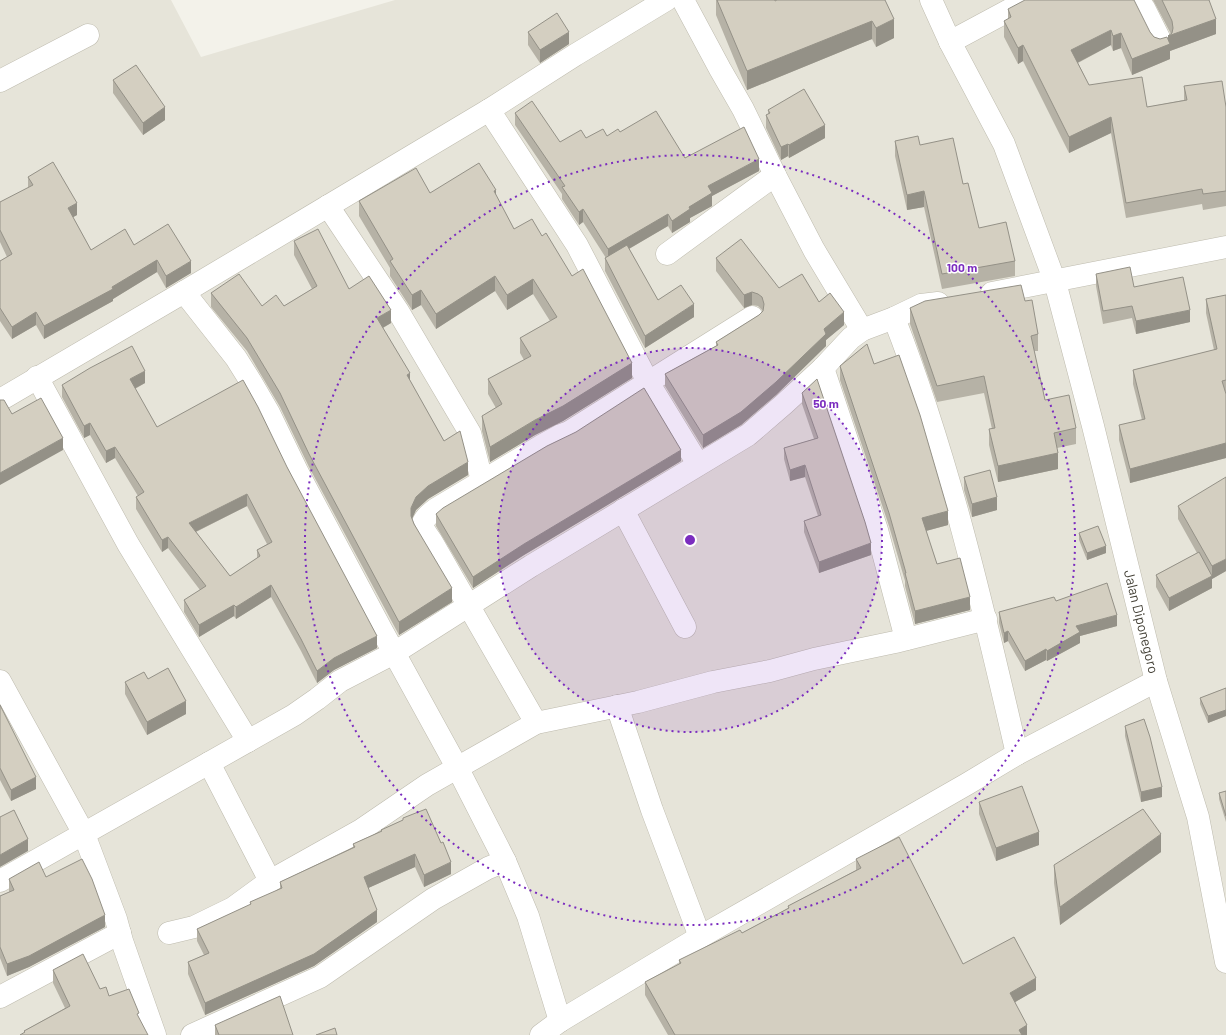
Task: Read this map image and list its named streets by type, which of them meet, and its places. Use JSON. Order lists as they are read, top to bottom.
{
  "streets": {
    "street": ["Jalan Diponegoro"]
  },
  "rings": ["100 m", "50 m"]
}
